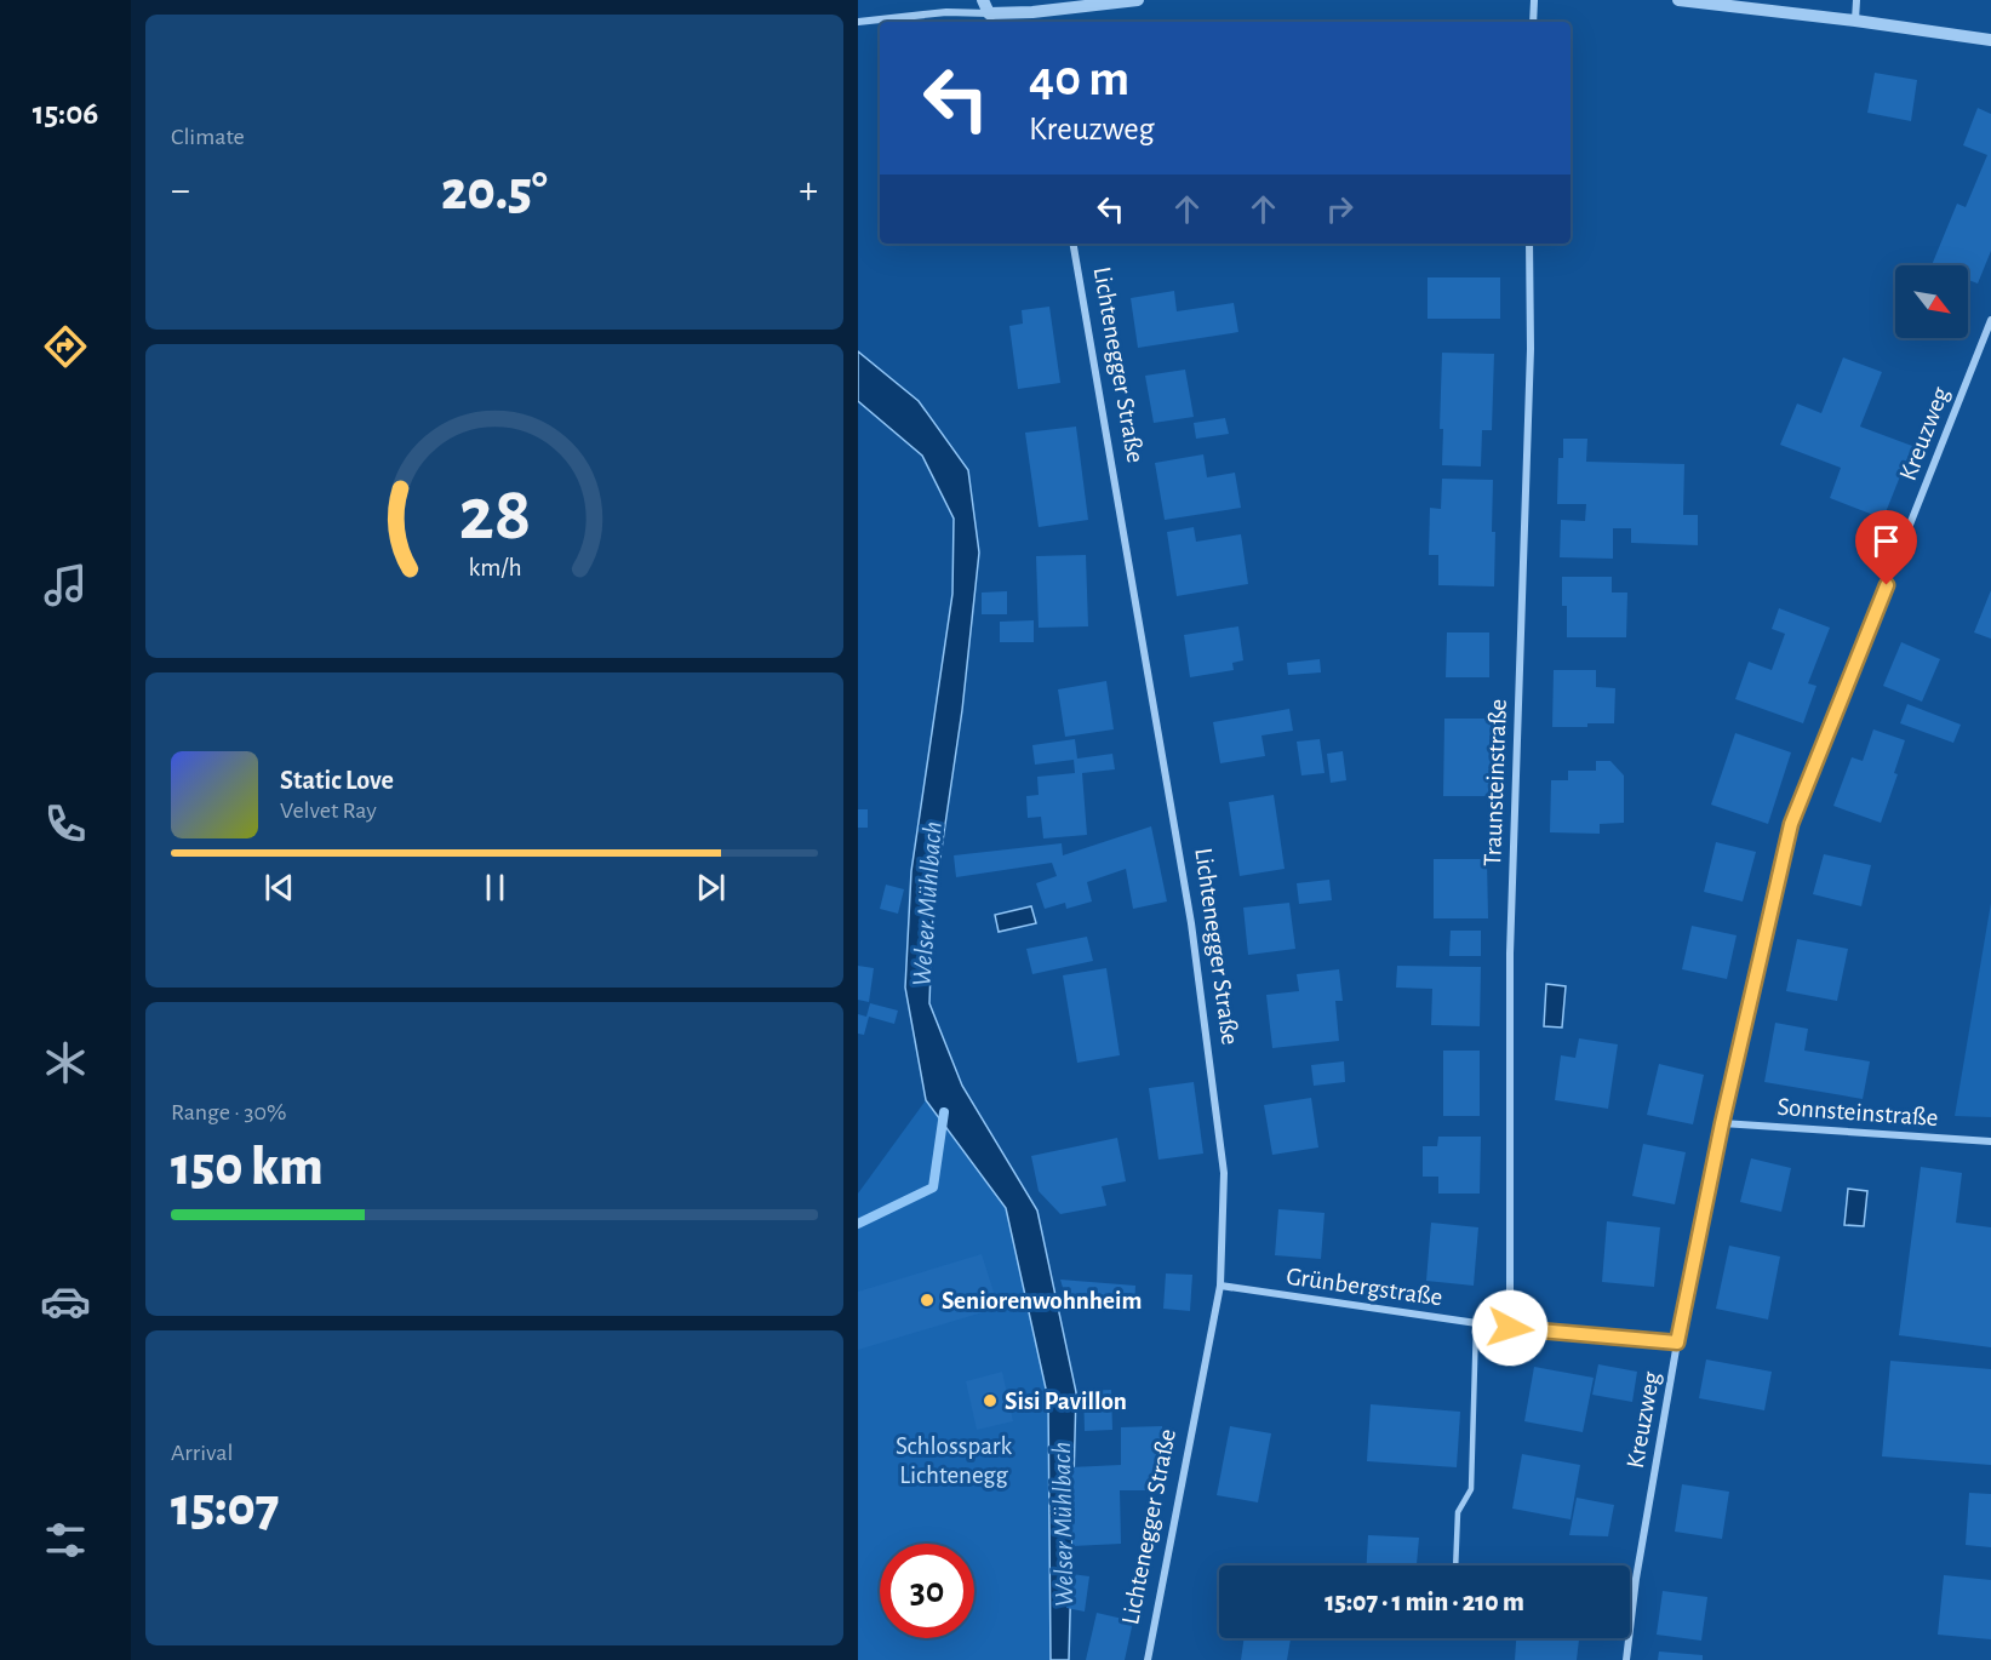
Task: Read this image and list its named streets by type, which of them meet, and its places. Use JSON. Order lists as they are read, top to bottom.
{
  "streets": {
    "street": [
      "Lichtenegger Straße",
      "Kreuzweg",
      "Traunsteinstraße",
      "Sonnsteinstraße",
      "Grünbergstraße"
    ]
  },
  "crossings": [
    ["Lichtenegger Straße", "Grünbergstraße"],
    ["Kreuzweg", "Sonnsteinstraße"],
    ["Kreuzweg", "Grünbergstraße"],
    ["Traunsteinstraße", "Grünbergstraße"]
  ],
  "water": ["Welser Mühlbach"],
  "parks": ["Schlosspark Lichtenegg"],
  "places": ["Seniorenwohnheim", "Sisi Pavillon"],
  "north": "bottom right",
  "page": {
    "tabs": "15:06",
    "tile": [
      "Climate",
      ["Range · 30%", "150 km"],
      ["Arrival", "15:07"]
    ],
    "turn": ["40 m", "Kreuzweg"],
    "heat": ["−", "20.5°", "+"],
    "song": ["Static Love", "Velvet Ray"],
    "limit": "30",
    "trip": "15:07 · 1 min · 210 m",
    "gauge": ["28", "km/h"]
  }
}
